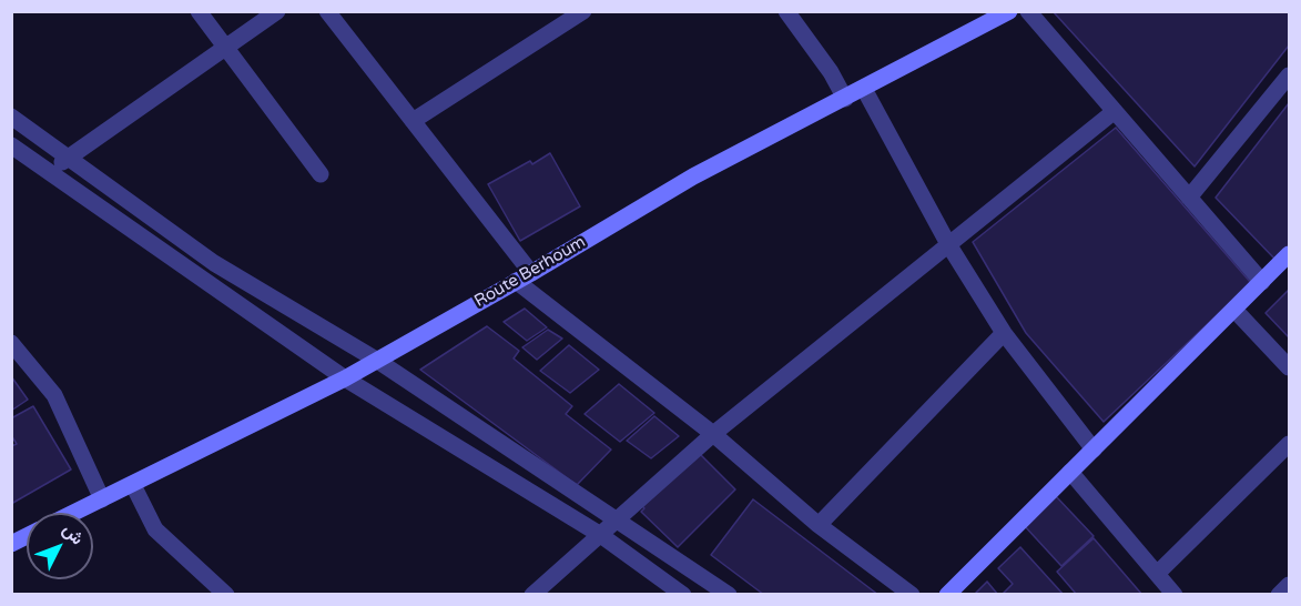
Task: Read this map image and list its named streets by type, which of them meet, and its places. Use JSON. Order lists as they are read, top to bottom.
{
  "streets": {
    "main road": ["Route Berhoum"]
  },
  "north": "top right"
}
